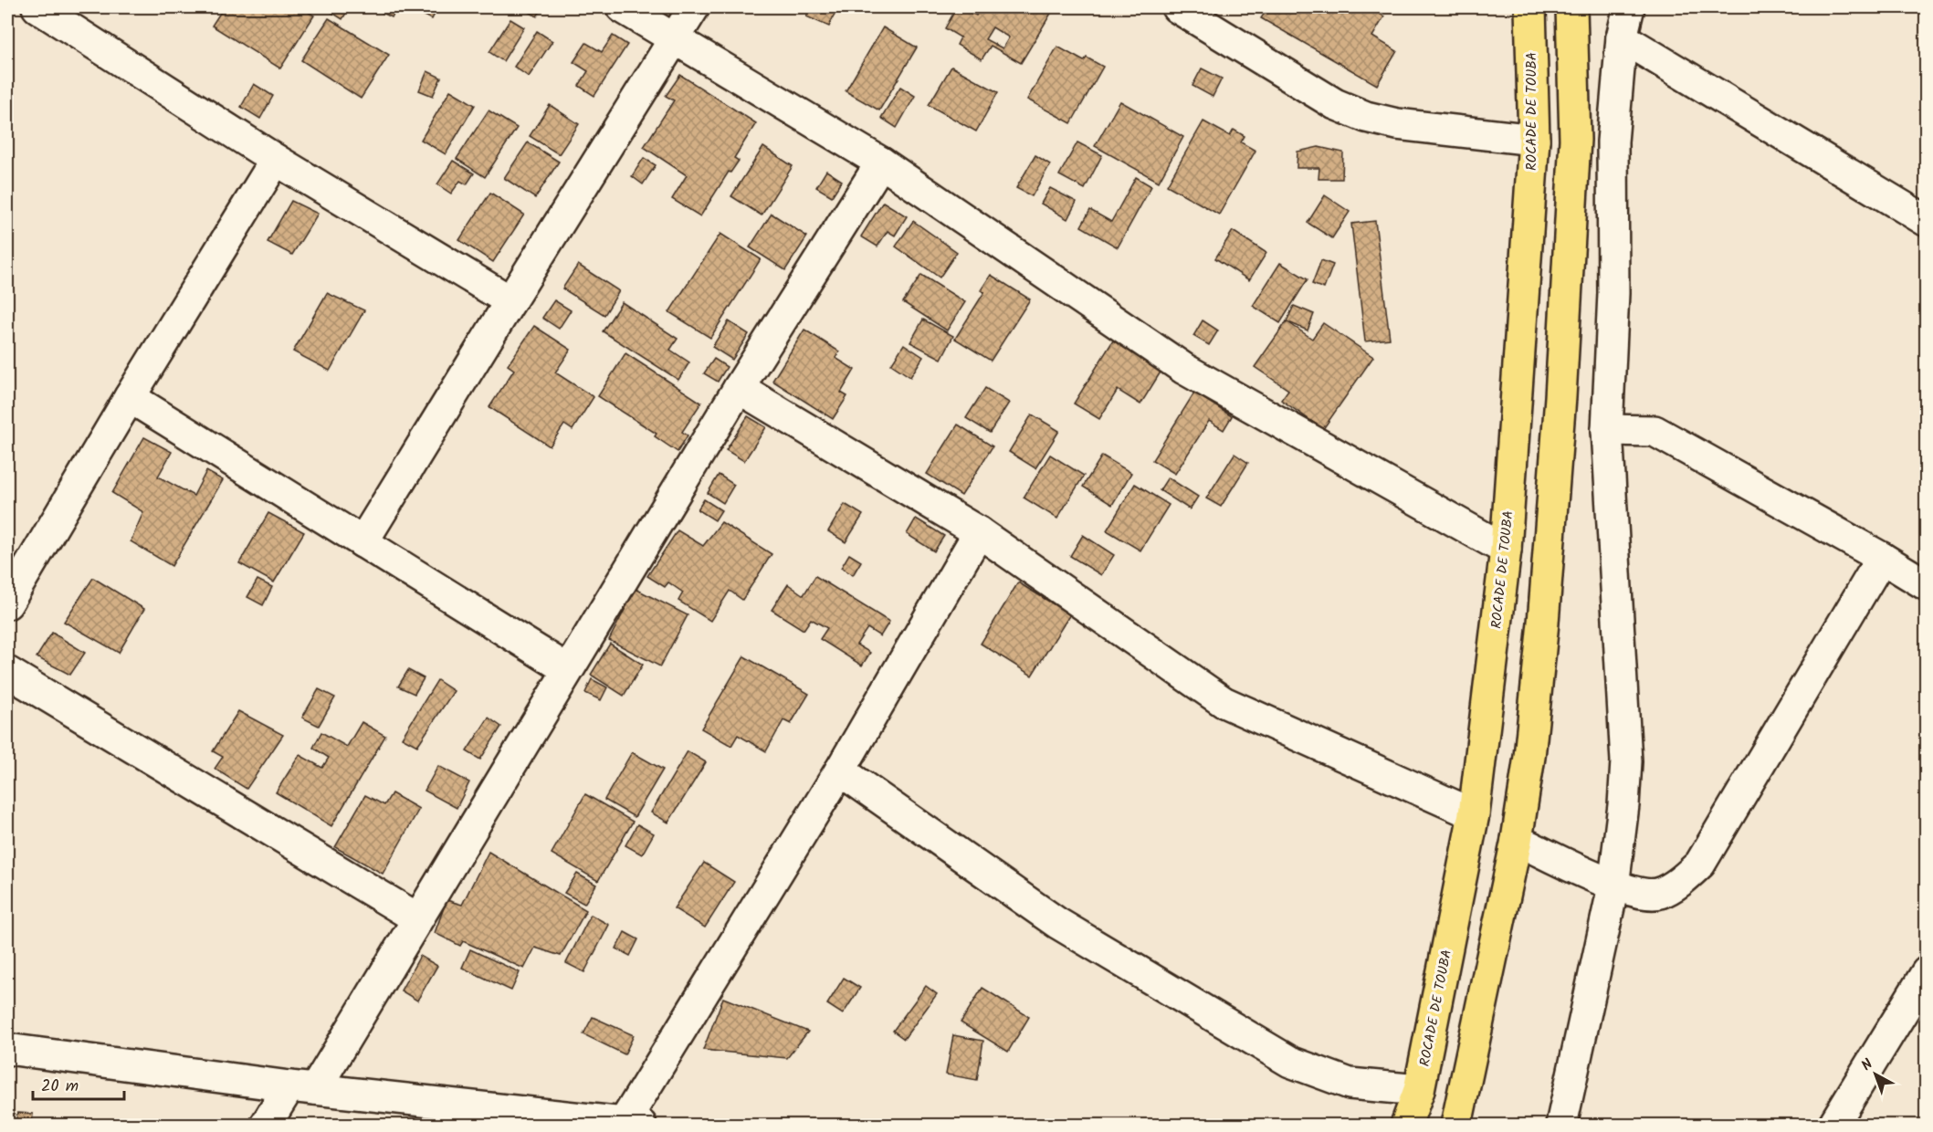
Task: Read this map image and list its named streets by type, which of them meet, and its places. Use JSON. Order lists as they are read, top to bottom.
{
  "streets": {
    "main road": ["ROCADE DE TOUBA"]
  },
  "scale_bar": "20 m",
  "north": "top left"
}
